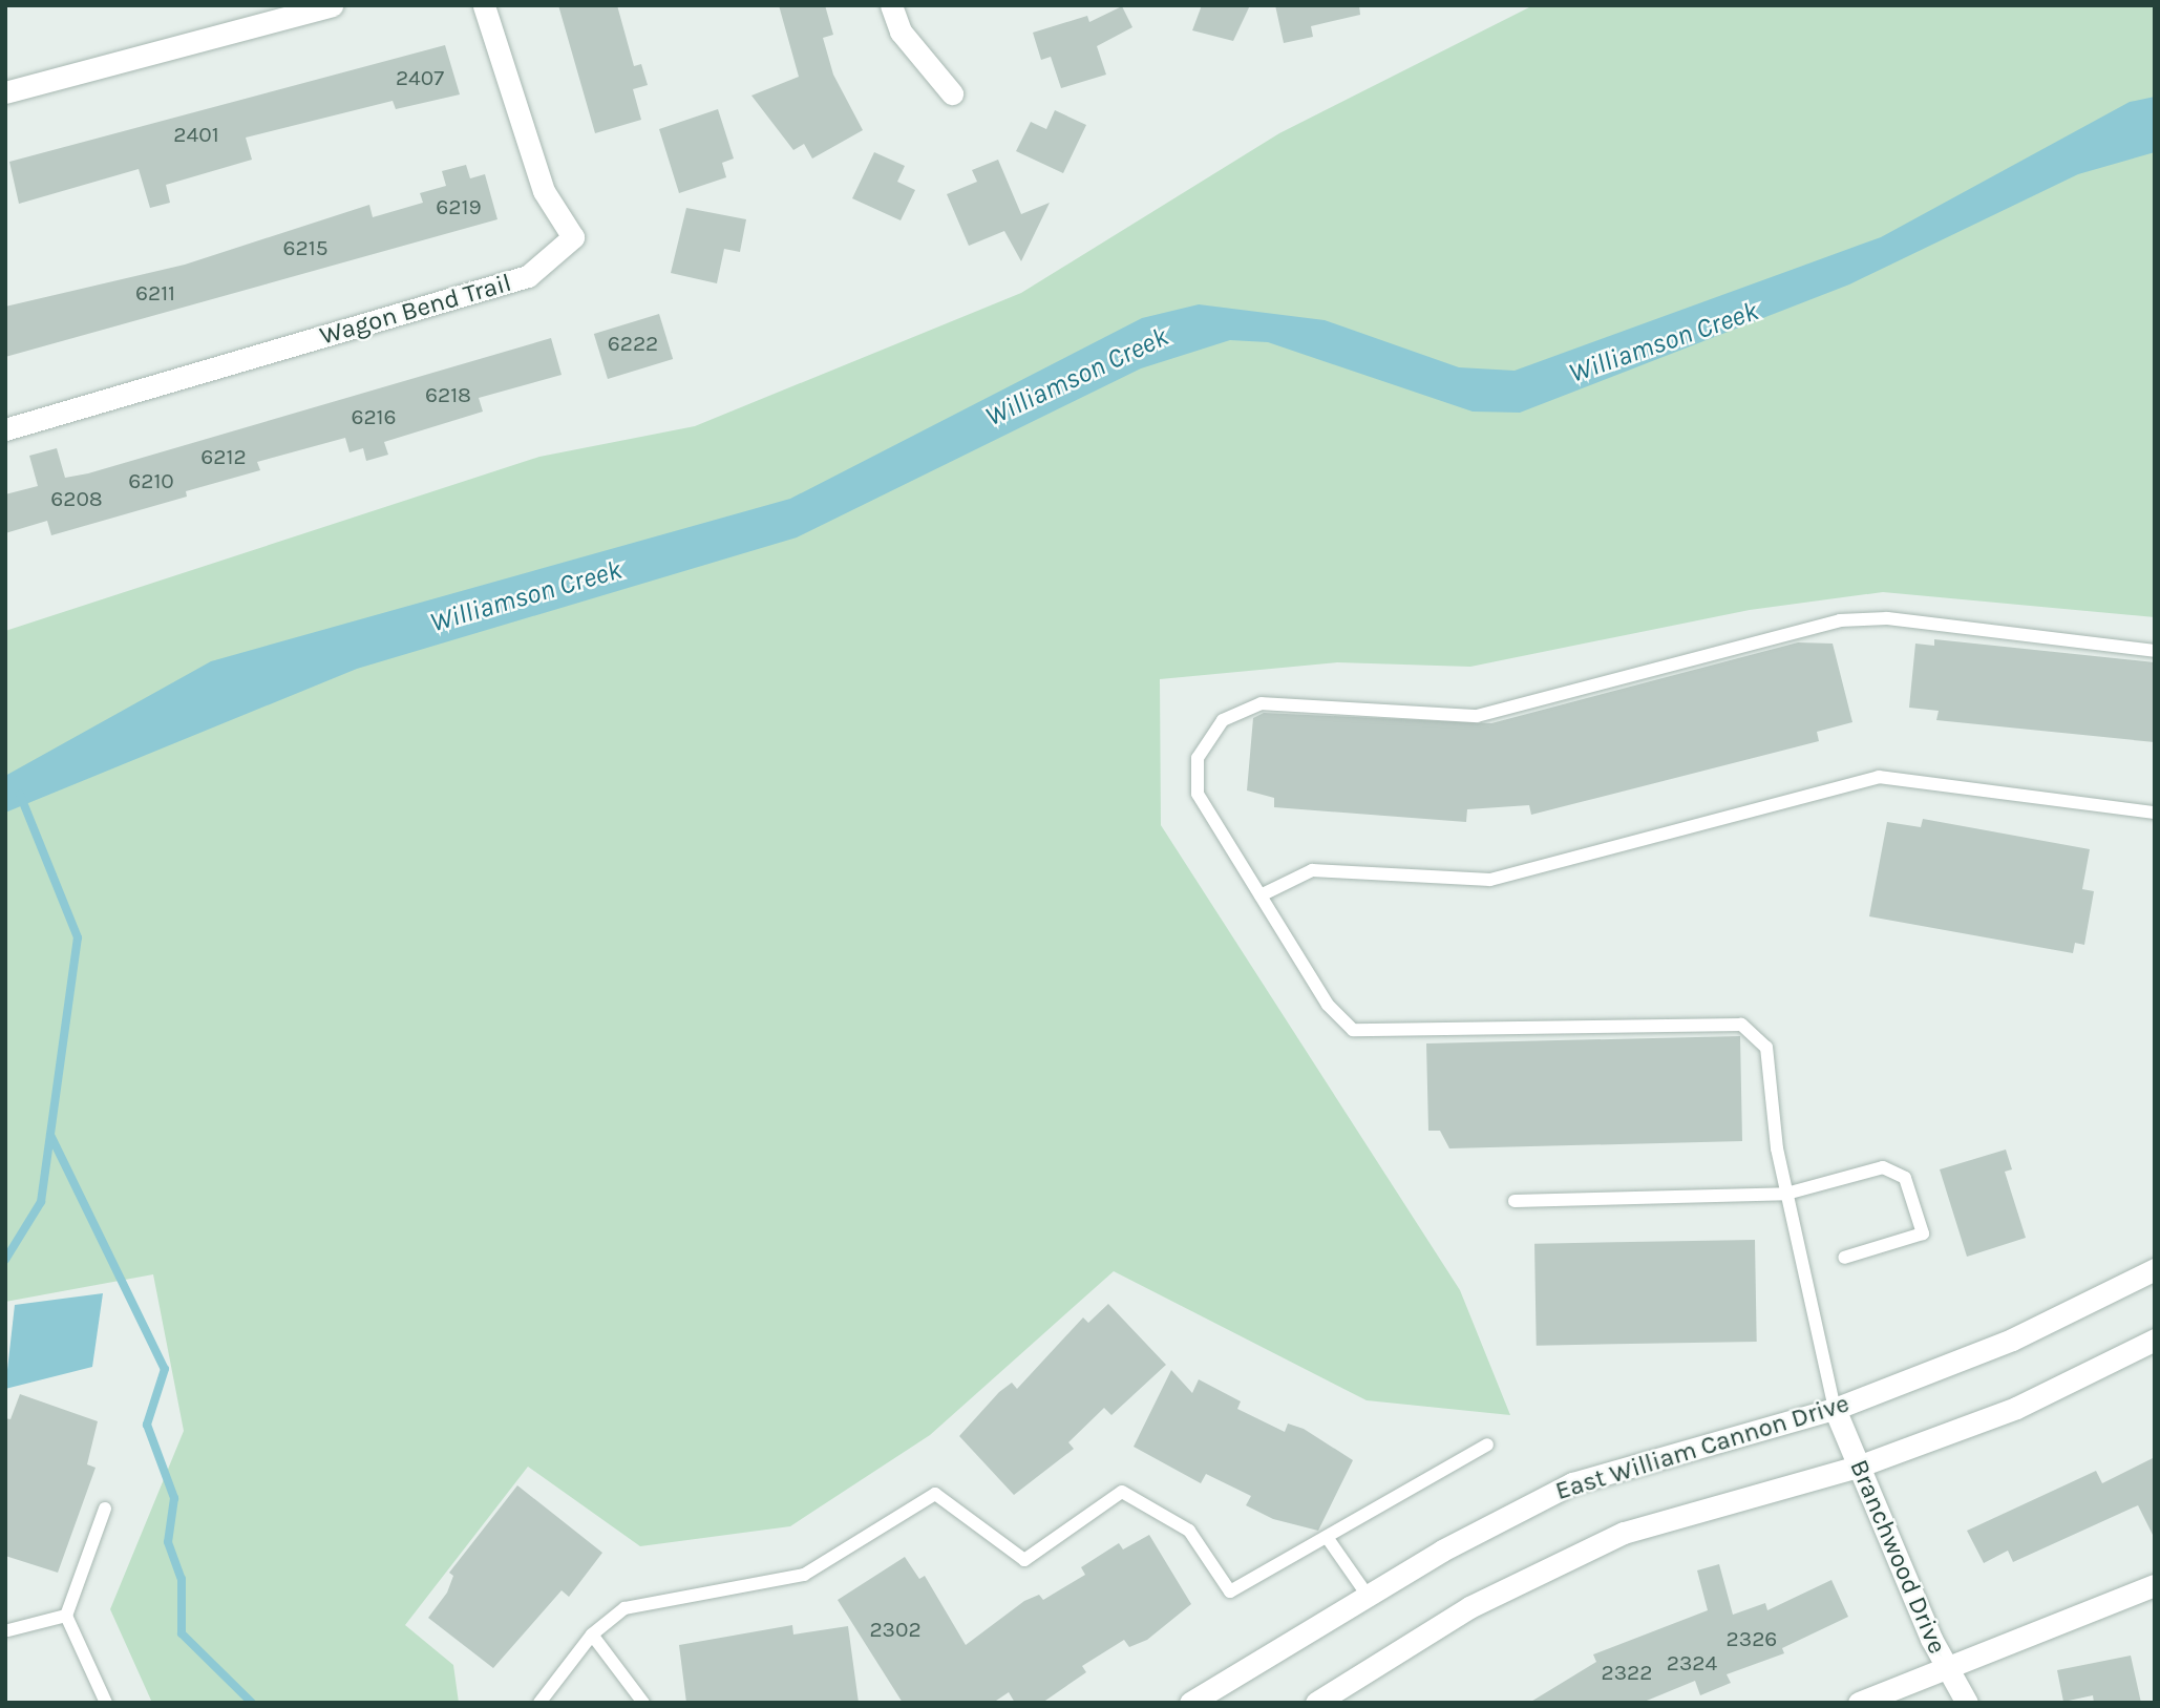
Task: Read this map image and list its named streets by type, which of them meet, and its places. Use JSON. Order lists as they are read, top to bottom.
{
  "streets": {
    "main road": ["Wagon Bend Trail", "East William Cannon Drive", "Branchwood Drive"]
  },
  "crossings": [
    ["East William Cannon Drive", "Branchwood Drive"]
  ],
  "water": ["Williamson Creek"],
  "house_numbers": [
    "2407",
    "2401",
    "6219",
    "6215",
    "6211",
    "6222",
    "6218",
    "6216",
    "6212",
    "6210",
    "6208",
    "2302",
    "2326",
    "2324",
    "2322"
  ]
}
